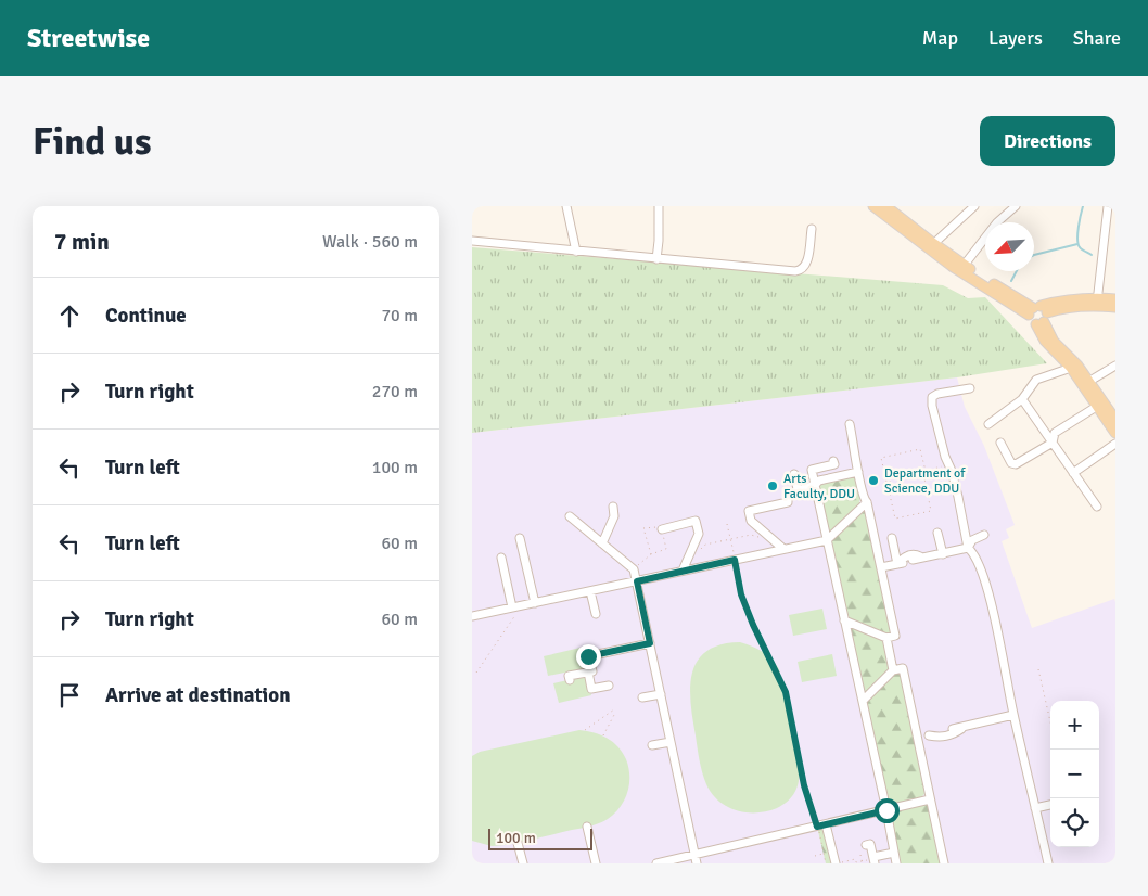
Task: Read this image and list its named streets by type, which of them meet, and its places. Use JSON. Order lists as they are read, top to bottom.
{
  "places": ["Department of Science, DDU", "Arts Faculty, DDU"],
  "scale_bar": "100 m",
  "north": "bottom left",
  "page": {
    "header": "Streetwise",
    "nav": ["Map", "Layers", "Share"],
    "buttons": "Directions",
    "title": "Find us",
    "heading": ["7 min", "Walk · 560 m"],
    "list": [
      ["Continue", "70 m"],
      ["Turn right", "270 m"],
      ["Turn left", "100 m"],
      ["Turn left", "60 m"],
      ["Turn right", "60 m"],
      "Arrive at destination"
    ],
    "map_buttons": ["+", "−"],
    "scale": "100 m"
  }
}
